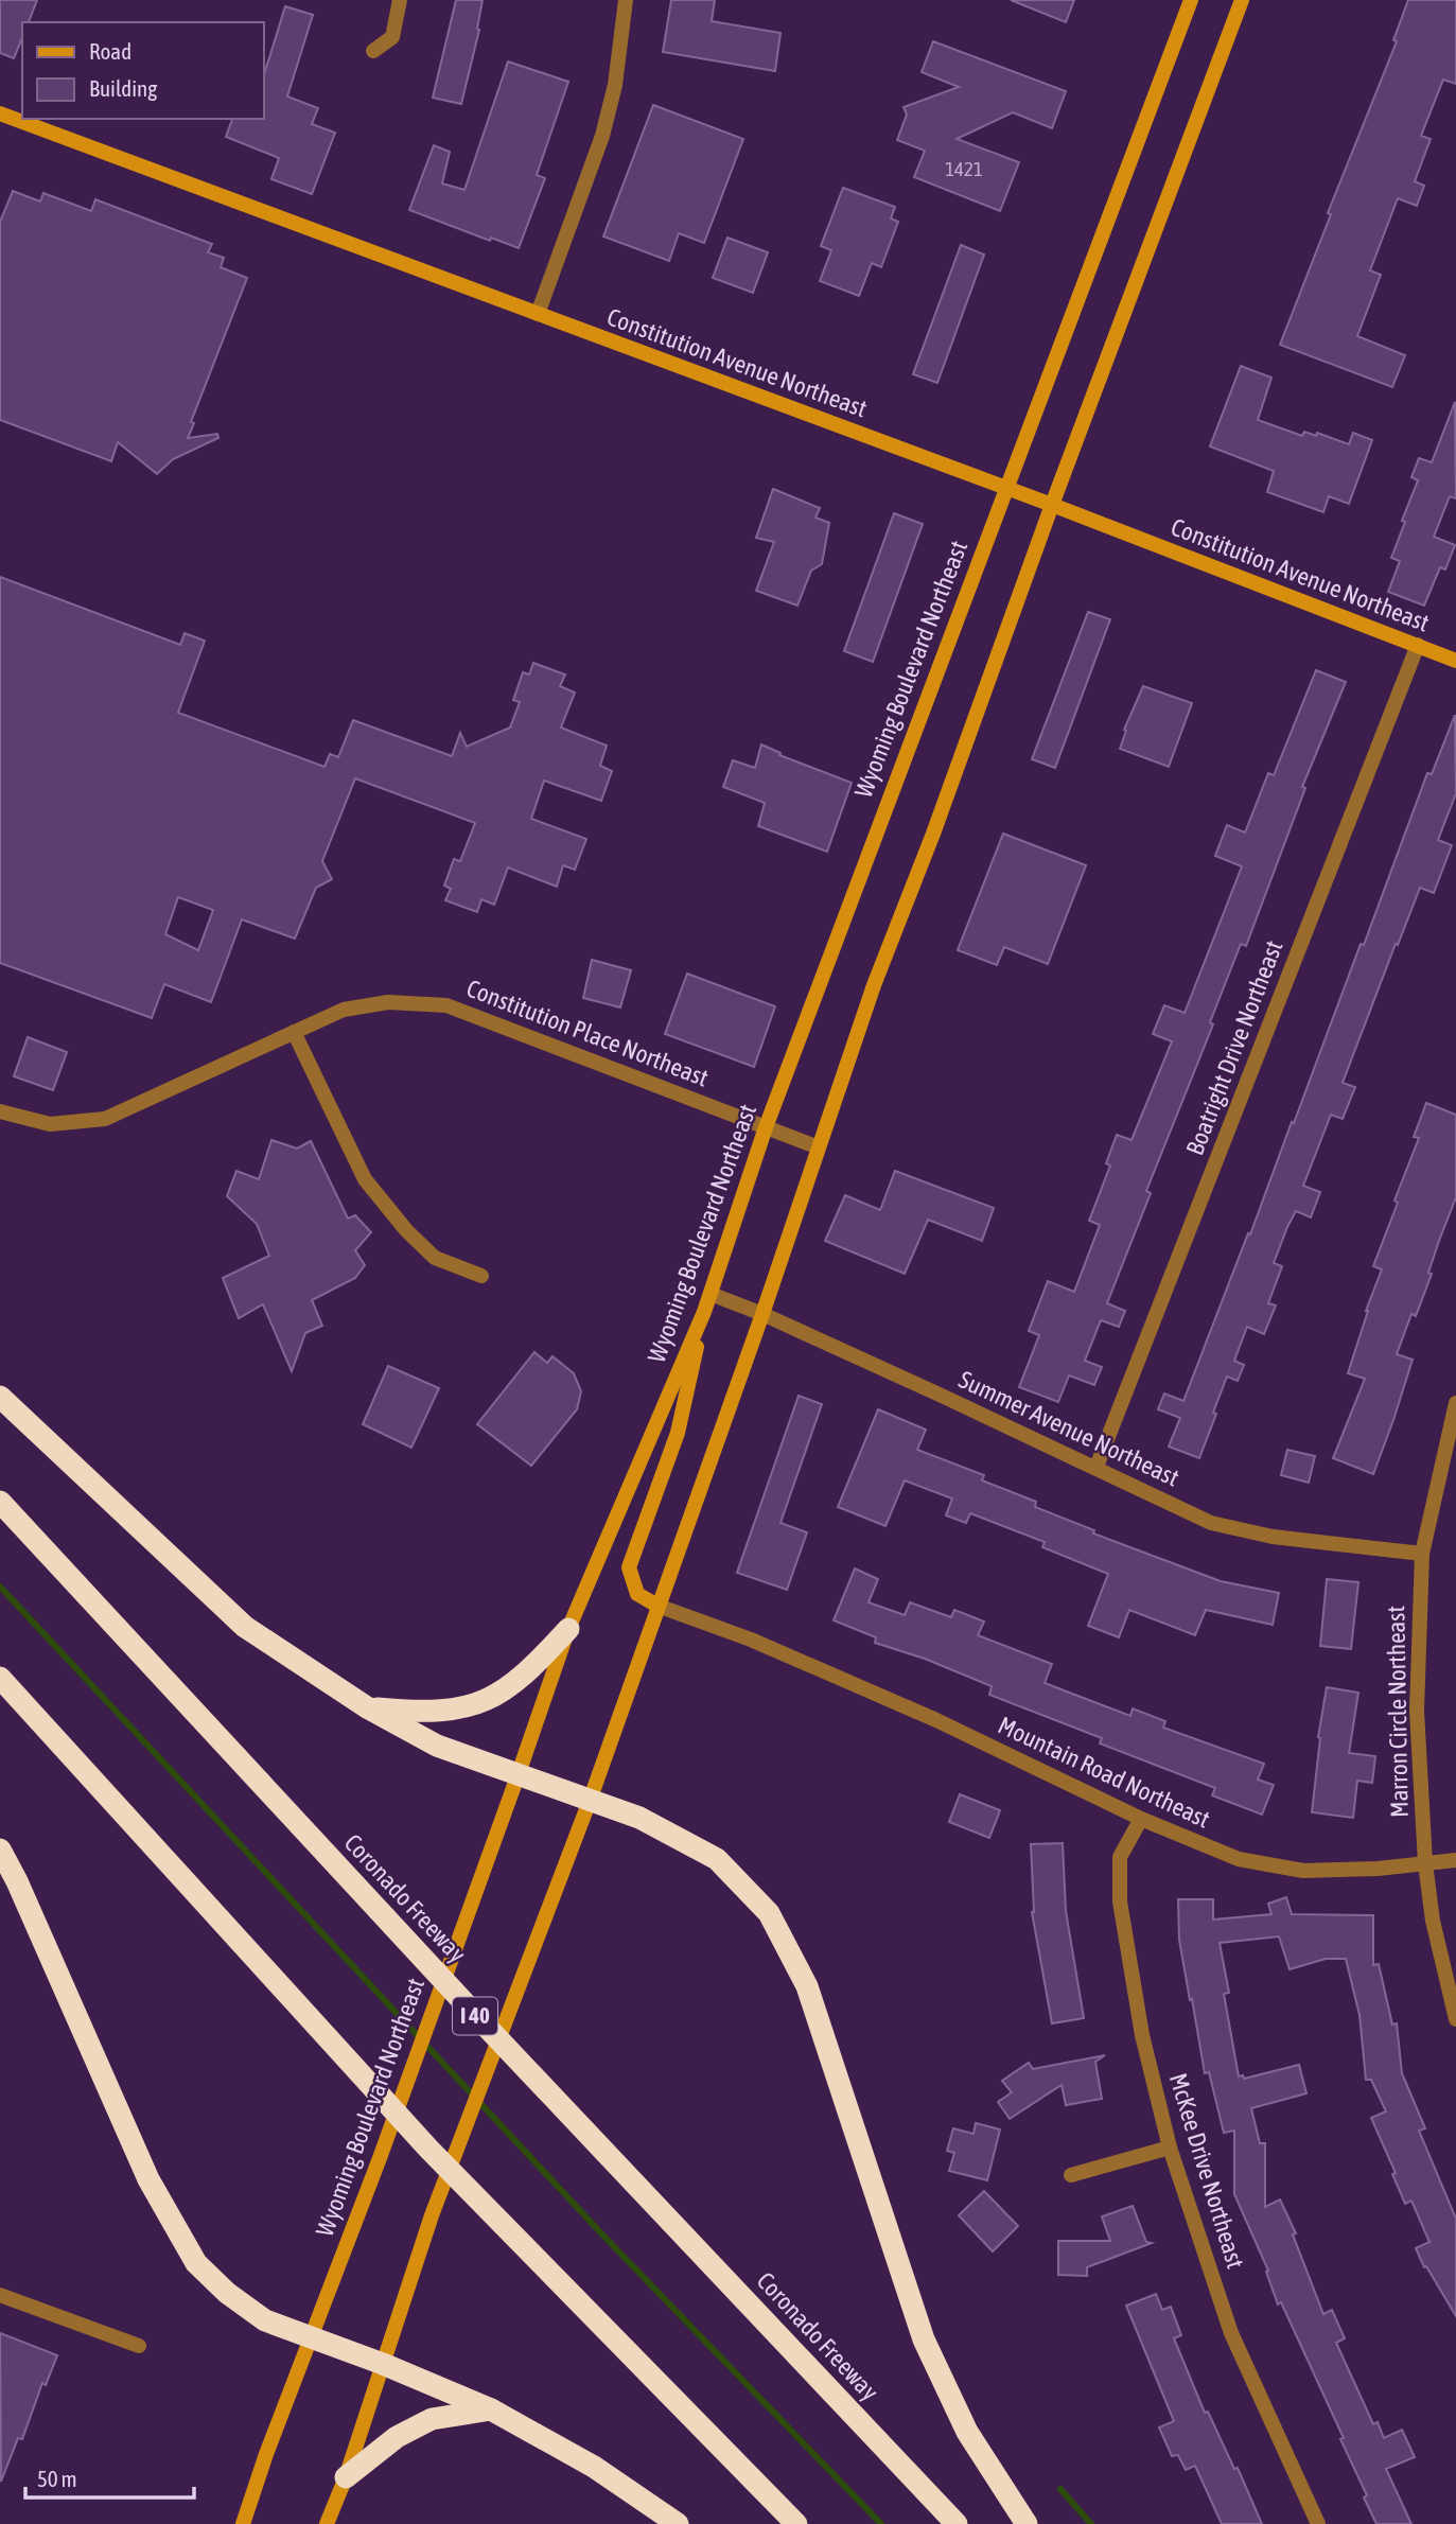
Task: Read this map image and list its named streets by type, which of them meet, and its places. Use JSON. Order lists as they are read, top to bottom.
{
  "streets": {
    "highway": ["Coronado Freeway", "I 40"],
    "main road": ["Constitution Avenue Northeast", "Wyoming Boulevard Northeast"],
    "street": [
      "Constitution Place Northeast",
      "Boatright Drive Northeast",
      "Summer Avenue Northeast",
      "Marron Circle Northeast",
      "Mountain Road Northeast",
      "McKee Drive Northeast"
    ]
  },
  "crossings": [
    ["Constitution Avenue Northeast", "Wyoming Boulevard Northeast"],
    ["Constitution Avenue Northeast", "Boatright Drive Northeast"],
    ["Wyoming Boulevard Northeast", "Constitution Place Northeast"],
    ["Wyoming Boulevard Northeast", "Summer Avenue Northeast"],
    ["Boatright Drive Northeast", "Summer Avenue Northeast"],
    ["Summer Avenue Northeast", "Marron Circle Northeast"],
    ["Marron Circle Northeast", "Mountain Road Northeast"],
    ["Mountain Road Northeast", "McKee Drive Northeast"]
  ],
  "house_numbers": ["1421"],
  "legend": ["Road", "Building"],
  "scale_bar": "50 m"
}
